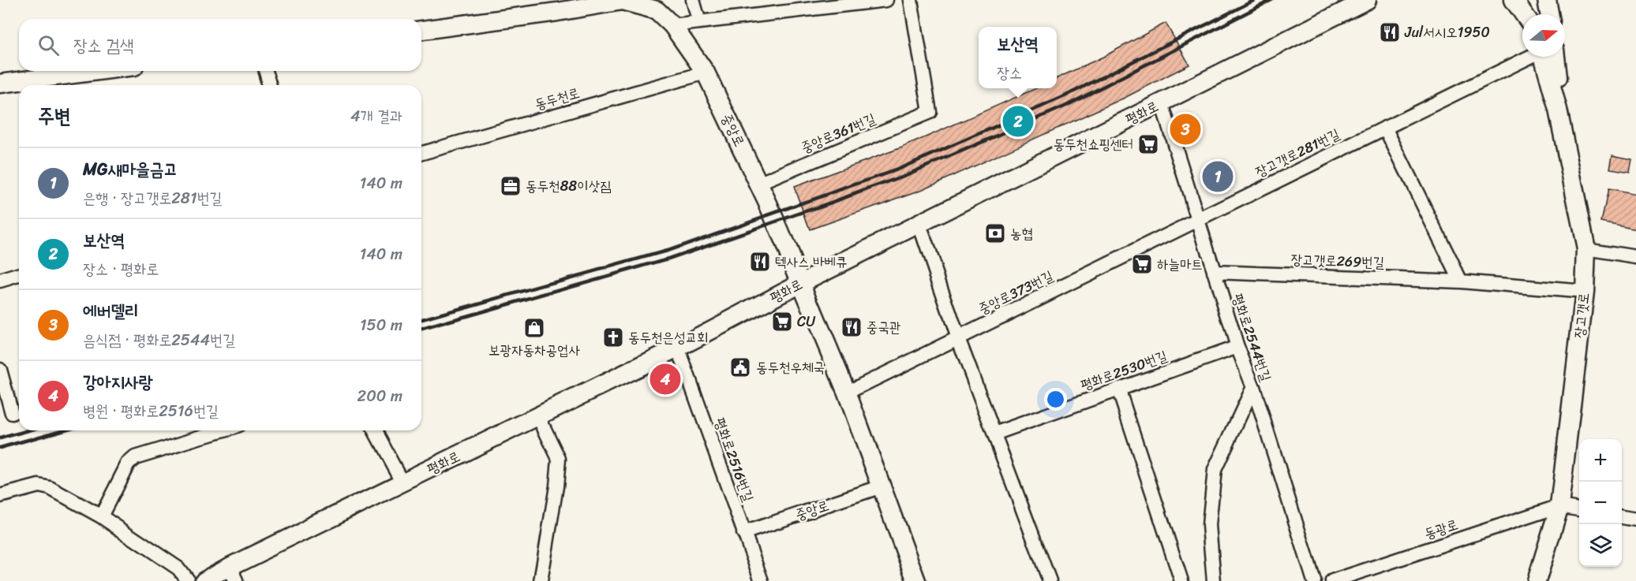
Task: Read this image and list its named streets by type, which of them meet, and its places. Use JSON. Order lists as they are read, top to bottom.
{
  "streets": {
    "street": [
      "동두천로",
      "평화로",
      "중앙로",
      "중앙로361번길",
      "장고갯로281번길",
      "장고갯로269번길",
      "중앙로373번길",
      "장고갯로",
      "평화로2544번길",
      "평화로2530번길",
      "평화로2516번길",
      "동광로"
    ]
  },
  "crossings": [
    ["동두천로", "중앙로"],
    ["평화로", "중앙로"],
    ["평화로", "평화로2544번길"],
    ["평화로", "평화로2516번길"],
    ["중앙로", "중앙로361번길"],
    ["중앙로", "중앙로373번길"],
    ["중앙로", "평화로2516번길"],
    ["장고갯로281번길", "중앙로373번길"],
    ["장고갯로281번길", "평화로2544번길"],
    ["장고갯로269번길", "장고갯로"],
    ["장고갯로269번길", "평화로2544번길"],
    ["중앙로373번길", "평화로2544번길"],
    ["장고갯로", "동광로"],
    ["평화로2544번길", "평화로2530번길"]
  ],
  "places": {
    "restaurant": ["Jul서시오1950", "텍사스 바베큐", "중국관"],
    "supermarket": ["동두천쇼핑센터", "하늘마트", "CU"],
    "office": ["동두천88이삿짐"],
    "bank": ["농협"],
    "shop": ["보광자동차공업사"],
    "church": ["동두천은성교회"],
    "public building": ["동두천우체국"]
  },
  "north": "right",
  "page": {
    "search": "장소 검색",
    "popup": ["보산역", "장소"],
    "heading": ["주변", "4개 결과"],
    "pins": [
      "2",
      "3",
      "1",
      "4"
    ],
    "list": [
      {
        "mark": "1",
        "name": "MG새마을금고",
        "note": "은행 · 장고갯로281번길",
        "value": "140 m"
      },
      {
        "mark": "2",
        "name": "보산역",
        "note": "장소 · 평화로",
        "value": "140 m"
      },
      {
        "mark": "3",
        "name": "에버델리",
        "note": "음식점 · 평화로2544번길",
        "value": "150 m"
      },
      {
        "mark": "4",
        "name": "강아지사랑",
        "note": "병원 · 평화로2516번길",
        "value": "200 m"
      }
    ],
    "map_buttons": ["+", "−"]
  }
}
